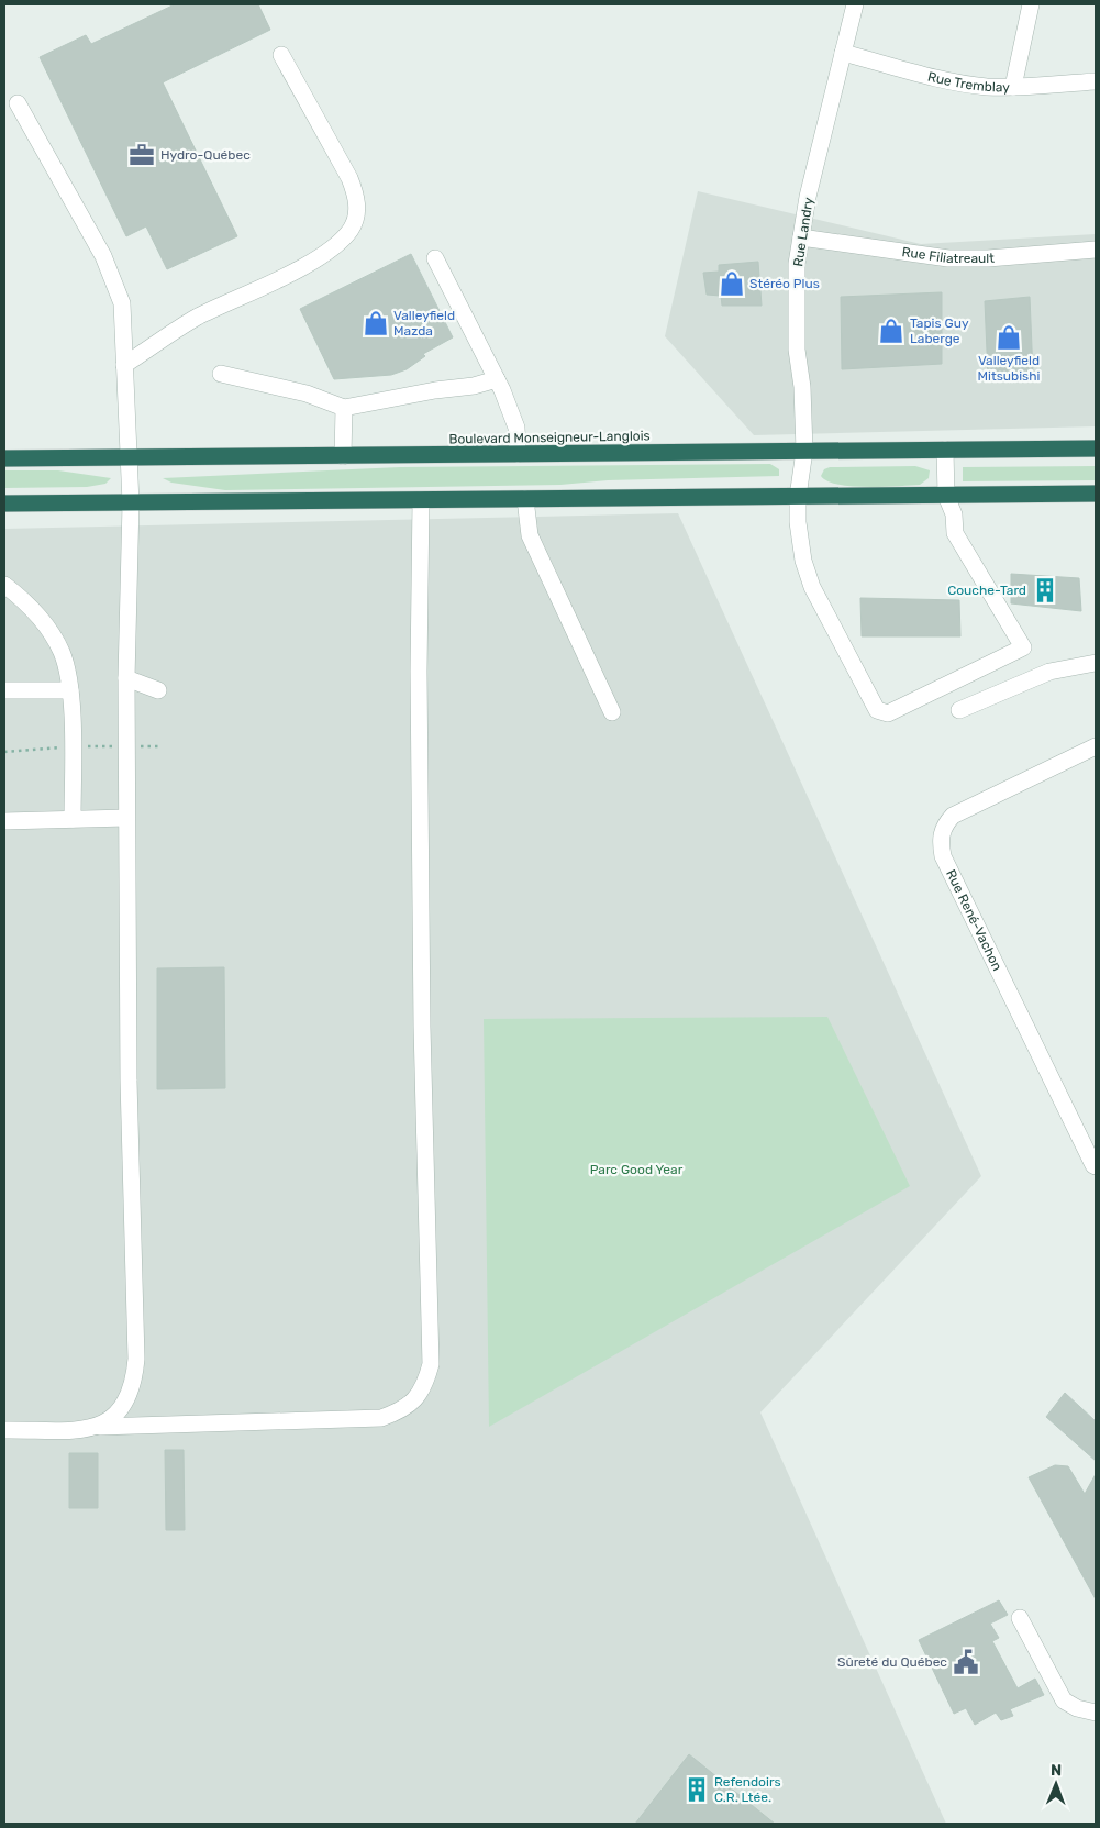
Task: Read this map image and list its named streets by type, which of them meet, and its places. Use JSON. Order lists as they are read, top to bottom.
{
  "streets": {
    "highway": ["Boulevard Monseigneur-Langlois"],
    "street": [
      "Rue Tremblay",
      "Rue Landry",
      "Rue Filiatreault",
      "Rue René-Vachon"
    ]
  },
  "crossings": [
    ["Rue Tremblay", "Rue Landry"],
    ["Rue Landry", "Rue Filiatreault"],
    ["Rue Landry", "Boulevard Monseigneur-Langlois"]
  ],
  "parks": ["Parc Good Year"],
  "places": {
    "office": ["Hydro-Québec"],
    "shop": [
      "Stéréo Plus",
      "Valleyfield Mazda",
      "Tapis Guy Laberge",
      "Valleyfield Mitsubishi"
    ],
    "building": ["Couche-Tard", "Refendoirs C.R. Ltée."],
    "public building": ["Sûreté du Québec"]
  },
  "north": "top"
}
